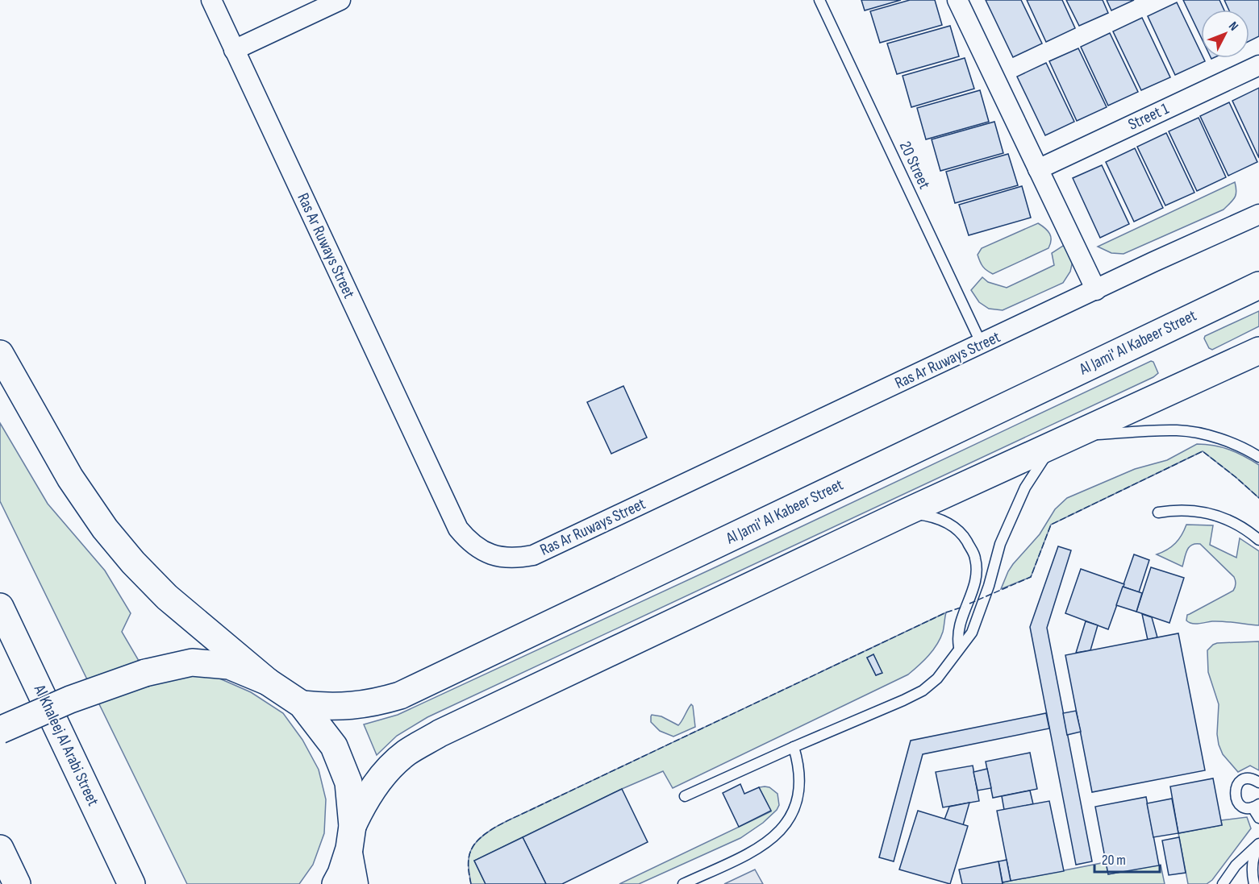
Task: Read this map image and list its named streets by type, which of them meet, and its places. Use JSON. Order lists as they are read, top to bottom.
{
  "streets": {
    "main road": ["Al Jami' Al Kabeer Street", "Al Khaleej Al Arabi Street"],
    "street": ["Street 1", "Ras Ar Ruways Street"],
    "lane": ["20 Street"]
  },
  "crossings": [
    ["20 Street", "Ras Ar Ruways Street"]
  ],
  "scale_bar": "20 m",
  "north": "top right"
}
